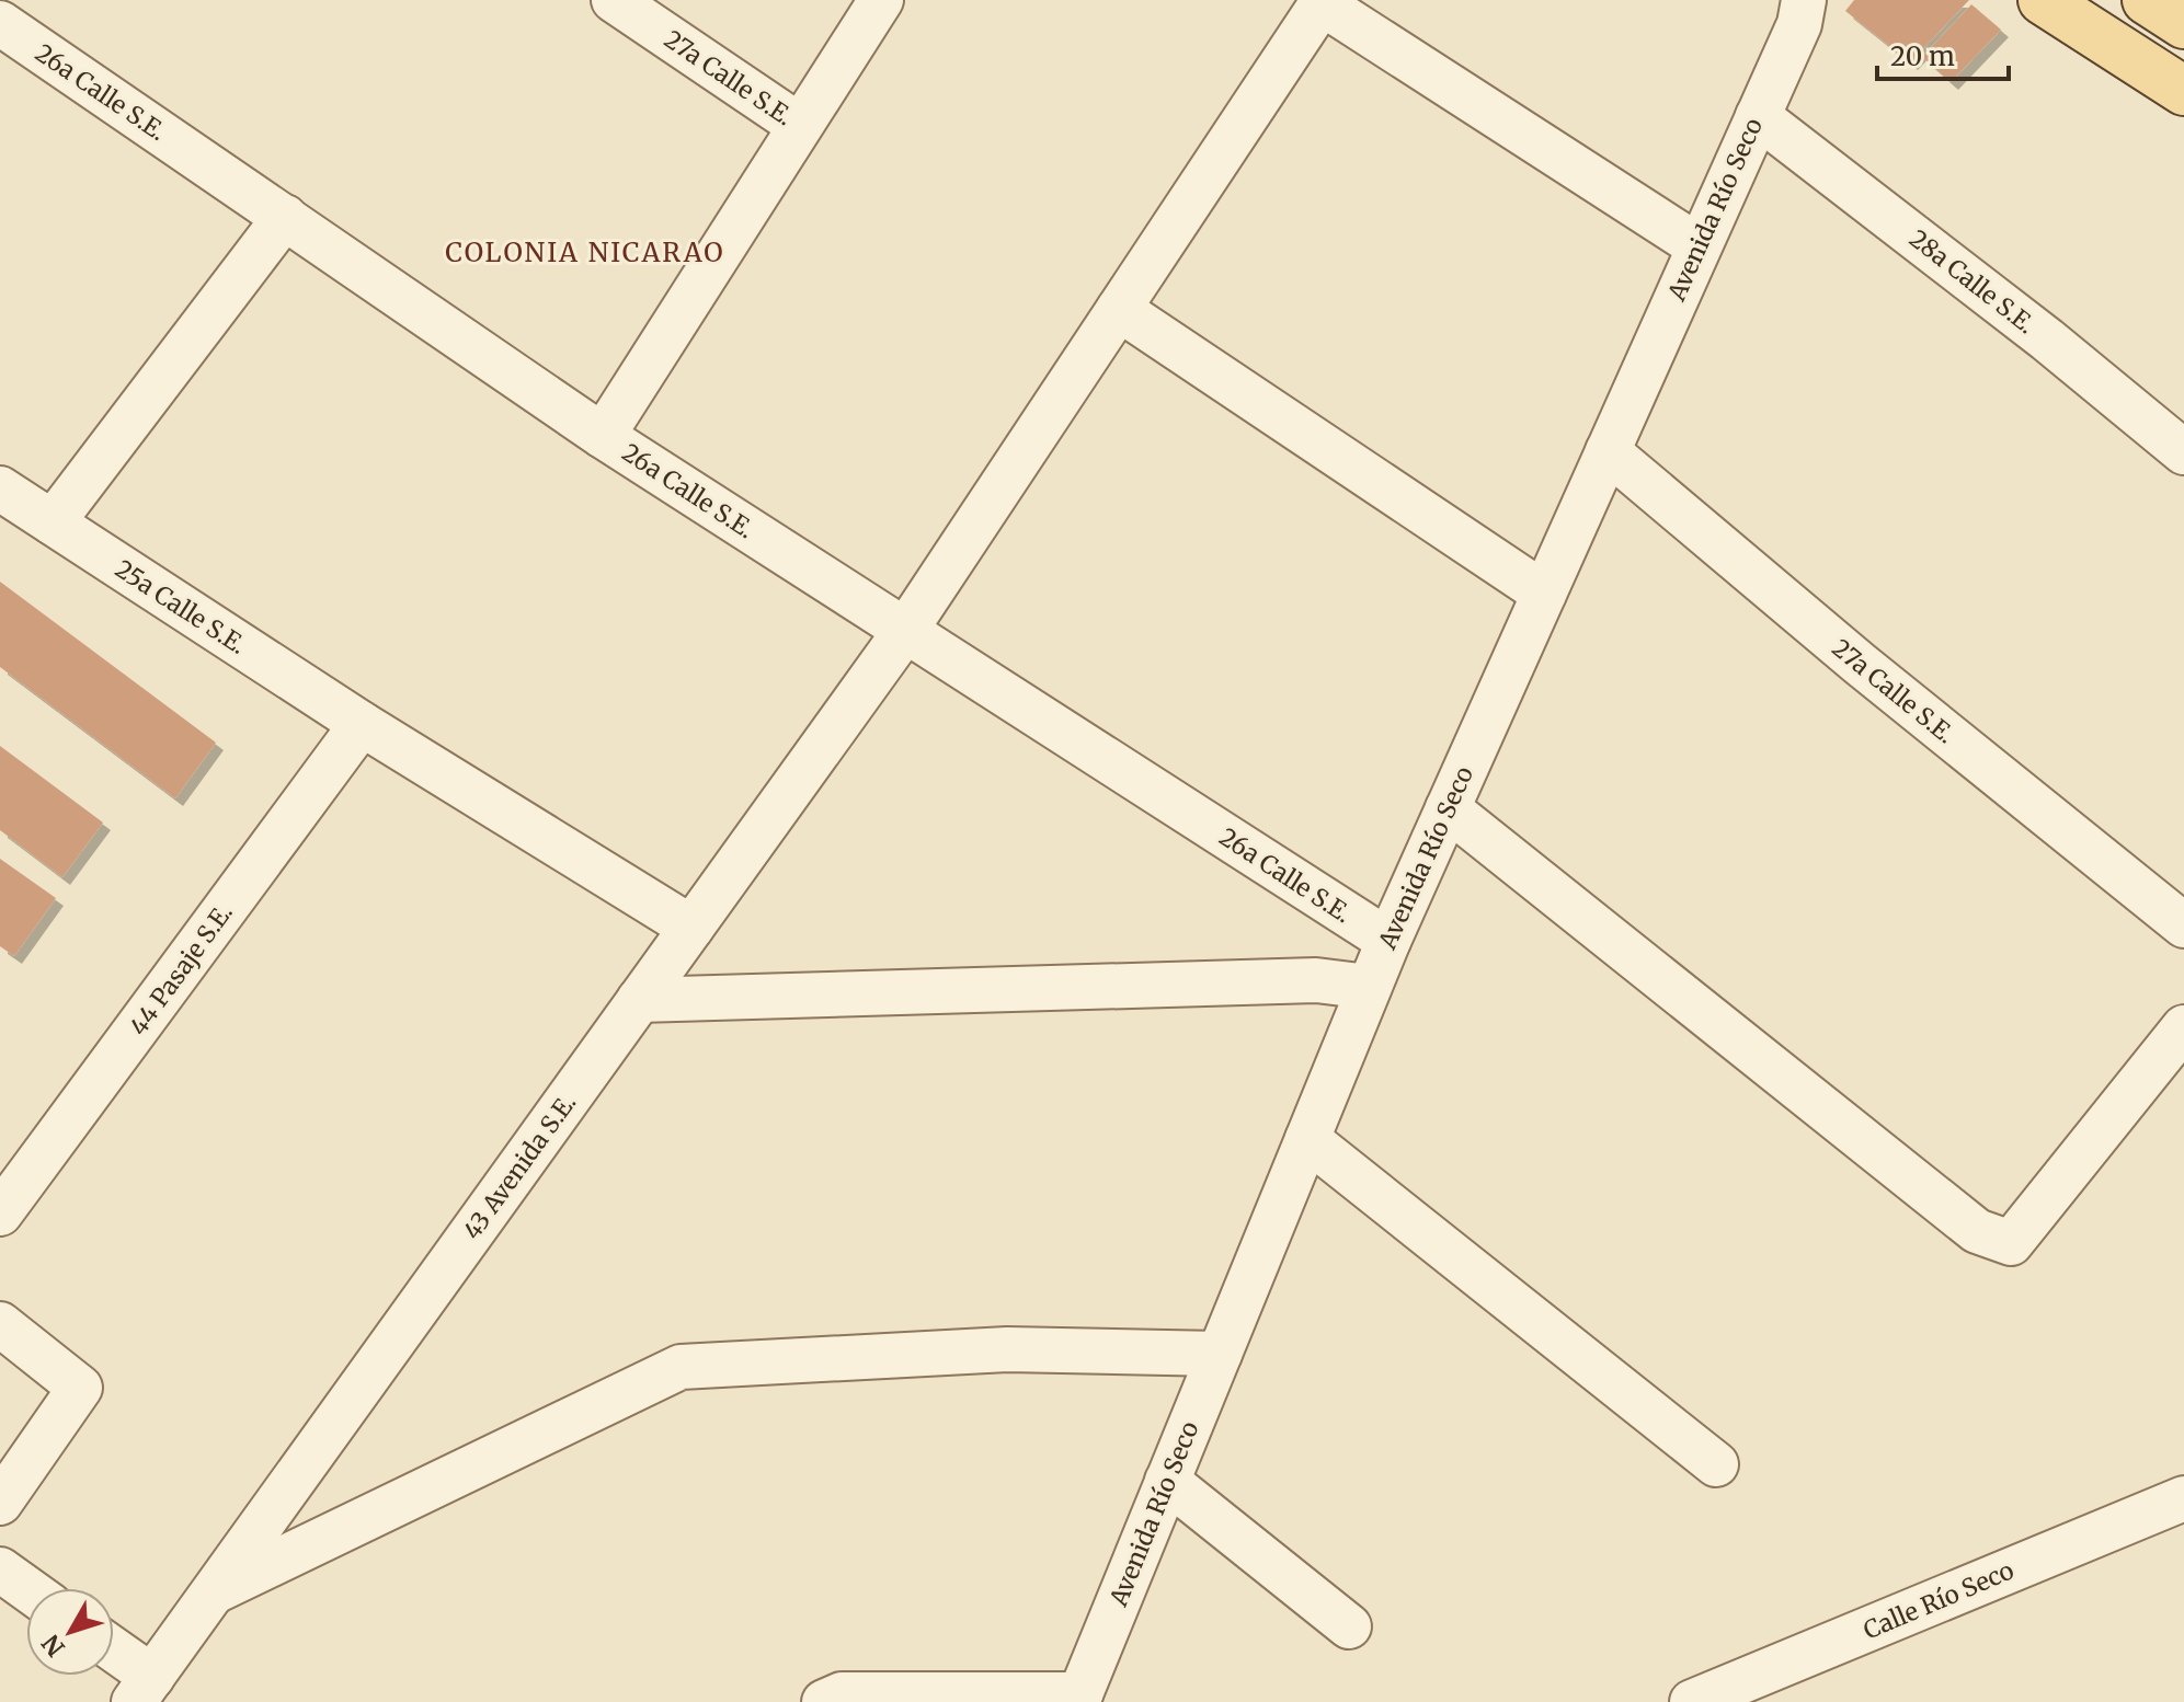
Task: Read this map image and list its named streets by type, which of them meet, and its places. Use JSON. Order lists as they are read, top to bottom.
{
  "streets": {
    "street": [
      "27a Calle S.E.",
      "26a Calle S.E.",
      "Avenida Río Seco",
      "28a Calle S.E.",
      "25a Calle S.E.",
      "44 Pasaje S.E.",
      "43 Avenida S.E.",
      "Calle Río Seco"
    ]
  },
  "crossings": [
    ["27a Calle S.E.", "Avenida Río Seco"],
    ["26a Calle S.E.", "Avenida Río Seco"],
    ["26a Calle S.E.", "43 Avenida S.E."],
    ["Avenida Río Seco", "28a Calle S.E."],
    ["25a Calle S.E.", "44 Pasaje S.E."],
    ["25a Calle S.E.", "43 Avenida S.E."]
  ],
  "districts": ["COLONIA NICARAO"],
  "scale_bar": "20 m",
  "north": "bottom left"
}
